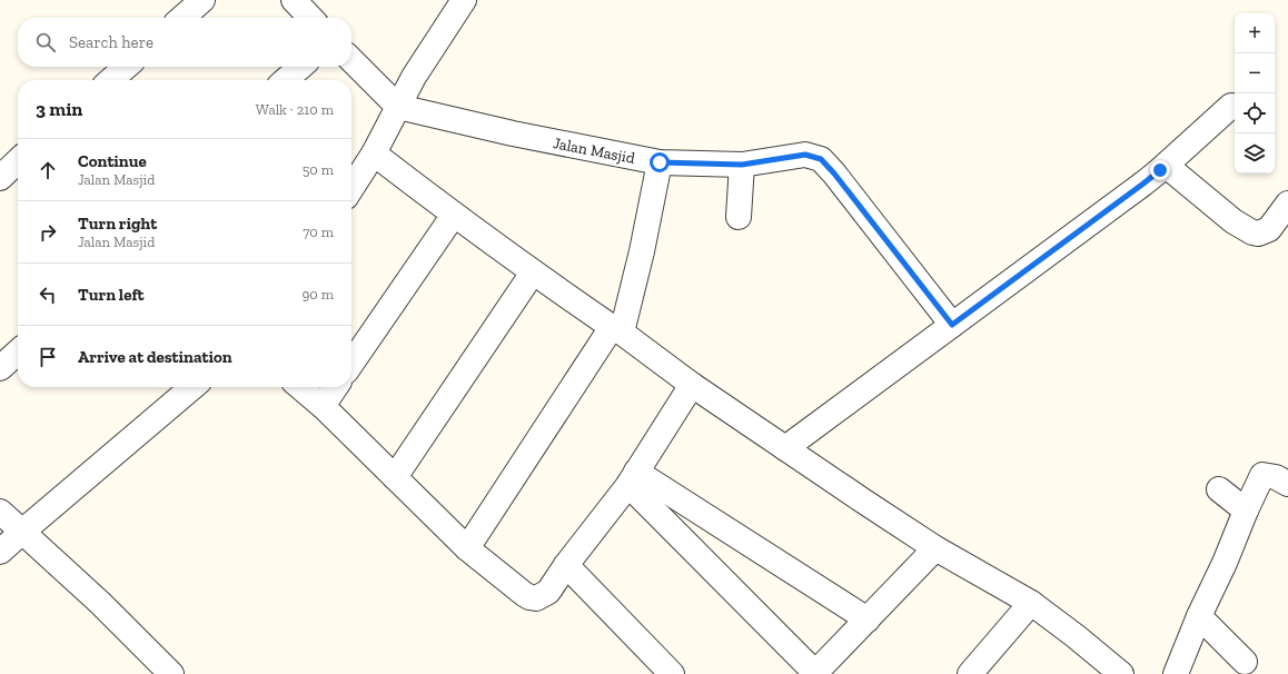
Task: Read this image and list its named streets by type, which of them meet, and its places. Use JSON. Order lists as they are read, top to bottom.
{
  "streets": {
    "street": ["Jalan Masjid"]
  },
  "page": {
    "map_buttons": ["+", "−"],
    "search": "Search here",
    "heading": ["3 min", "Walk · 210 m"],
    "list": [
      ["Continue", "Jalan Masjid", "50 m"],
      ["Turn right", "Jalan Masjid", "70 m"],
      ["Turn left", "90 m"],
      "Arrive at destination"
    ]
  }
}
